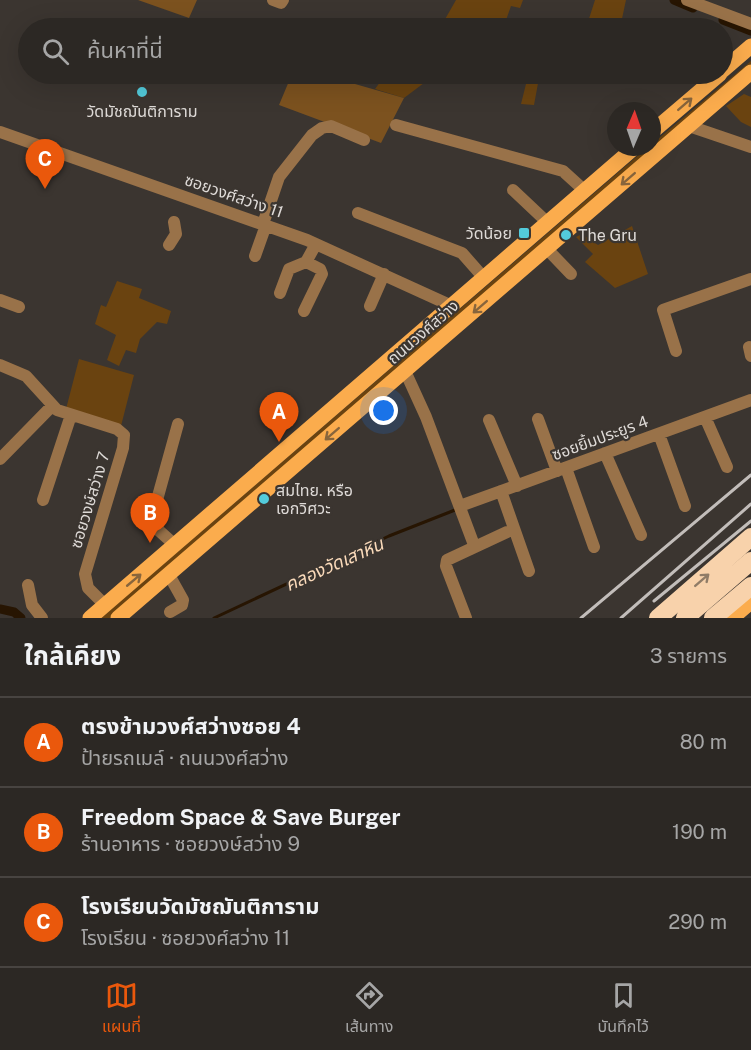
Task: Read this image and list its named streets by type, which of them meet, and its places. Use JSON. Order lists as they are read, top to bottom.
{
  "streets": {
    "main road": ["ถนนวงศ์สว่าง"],
    "street": ["ซอยวงศ์สว่าง 11", "ซอยยิ้มประยูร 4", "ซอยวงษ์สว่าง 7"]
  },
  "crossings": [
    ["ซอยวงศ์สว่าง 11", "ถนนวงศ์สว่าง"],
    ["ถนนวงศ์สว่าง", "ซอยวงษ์สว่าง 7"]
  ],
  "water": ["คลองวัดเสาหิน"],
  "places": {
    "other": ["วัดมัชฌันติการาม", "The Gru", "สมไทย. หรือ เอกวิศวะ"],
    "transit": ["วัดน้อย"]
  },
  "north": "top",
  "page": {
    "search": "ค้นหาที่นี่",
    "pins": ["C", "A", "B"],
    "heading": ["ใกล้เคียง", "3 รายการ"],
    "list": [
      {
        "mark": "A",
        "name": "ตรงข้ามวงศ์สว่างซอย 4",
        "note": "ป้ายรถเมล์ · ถนนวงศ์สว่าง",
        "value": "80 m"
      },
      {
        "mark": "B",
        "name": "Freedom Space & Save Burger",
        "note": "ร้านอาหาร · ซอยวงษ์สว่าง 9",
        "value": "190 m"
      },
      {
        "mark": "C",
        "name": "โรงเรียนวัดมัชฌันติการาม",
        "note": "โรงเรียน · ซอยวงศ์สว่าง 11",
        "value": "290 m"
      }
    ],
    "nav": ["แผนที่", "เส้นทาง", "บันทึกไว้"]
  }
}
